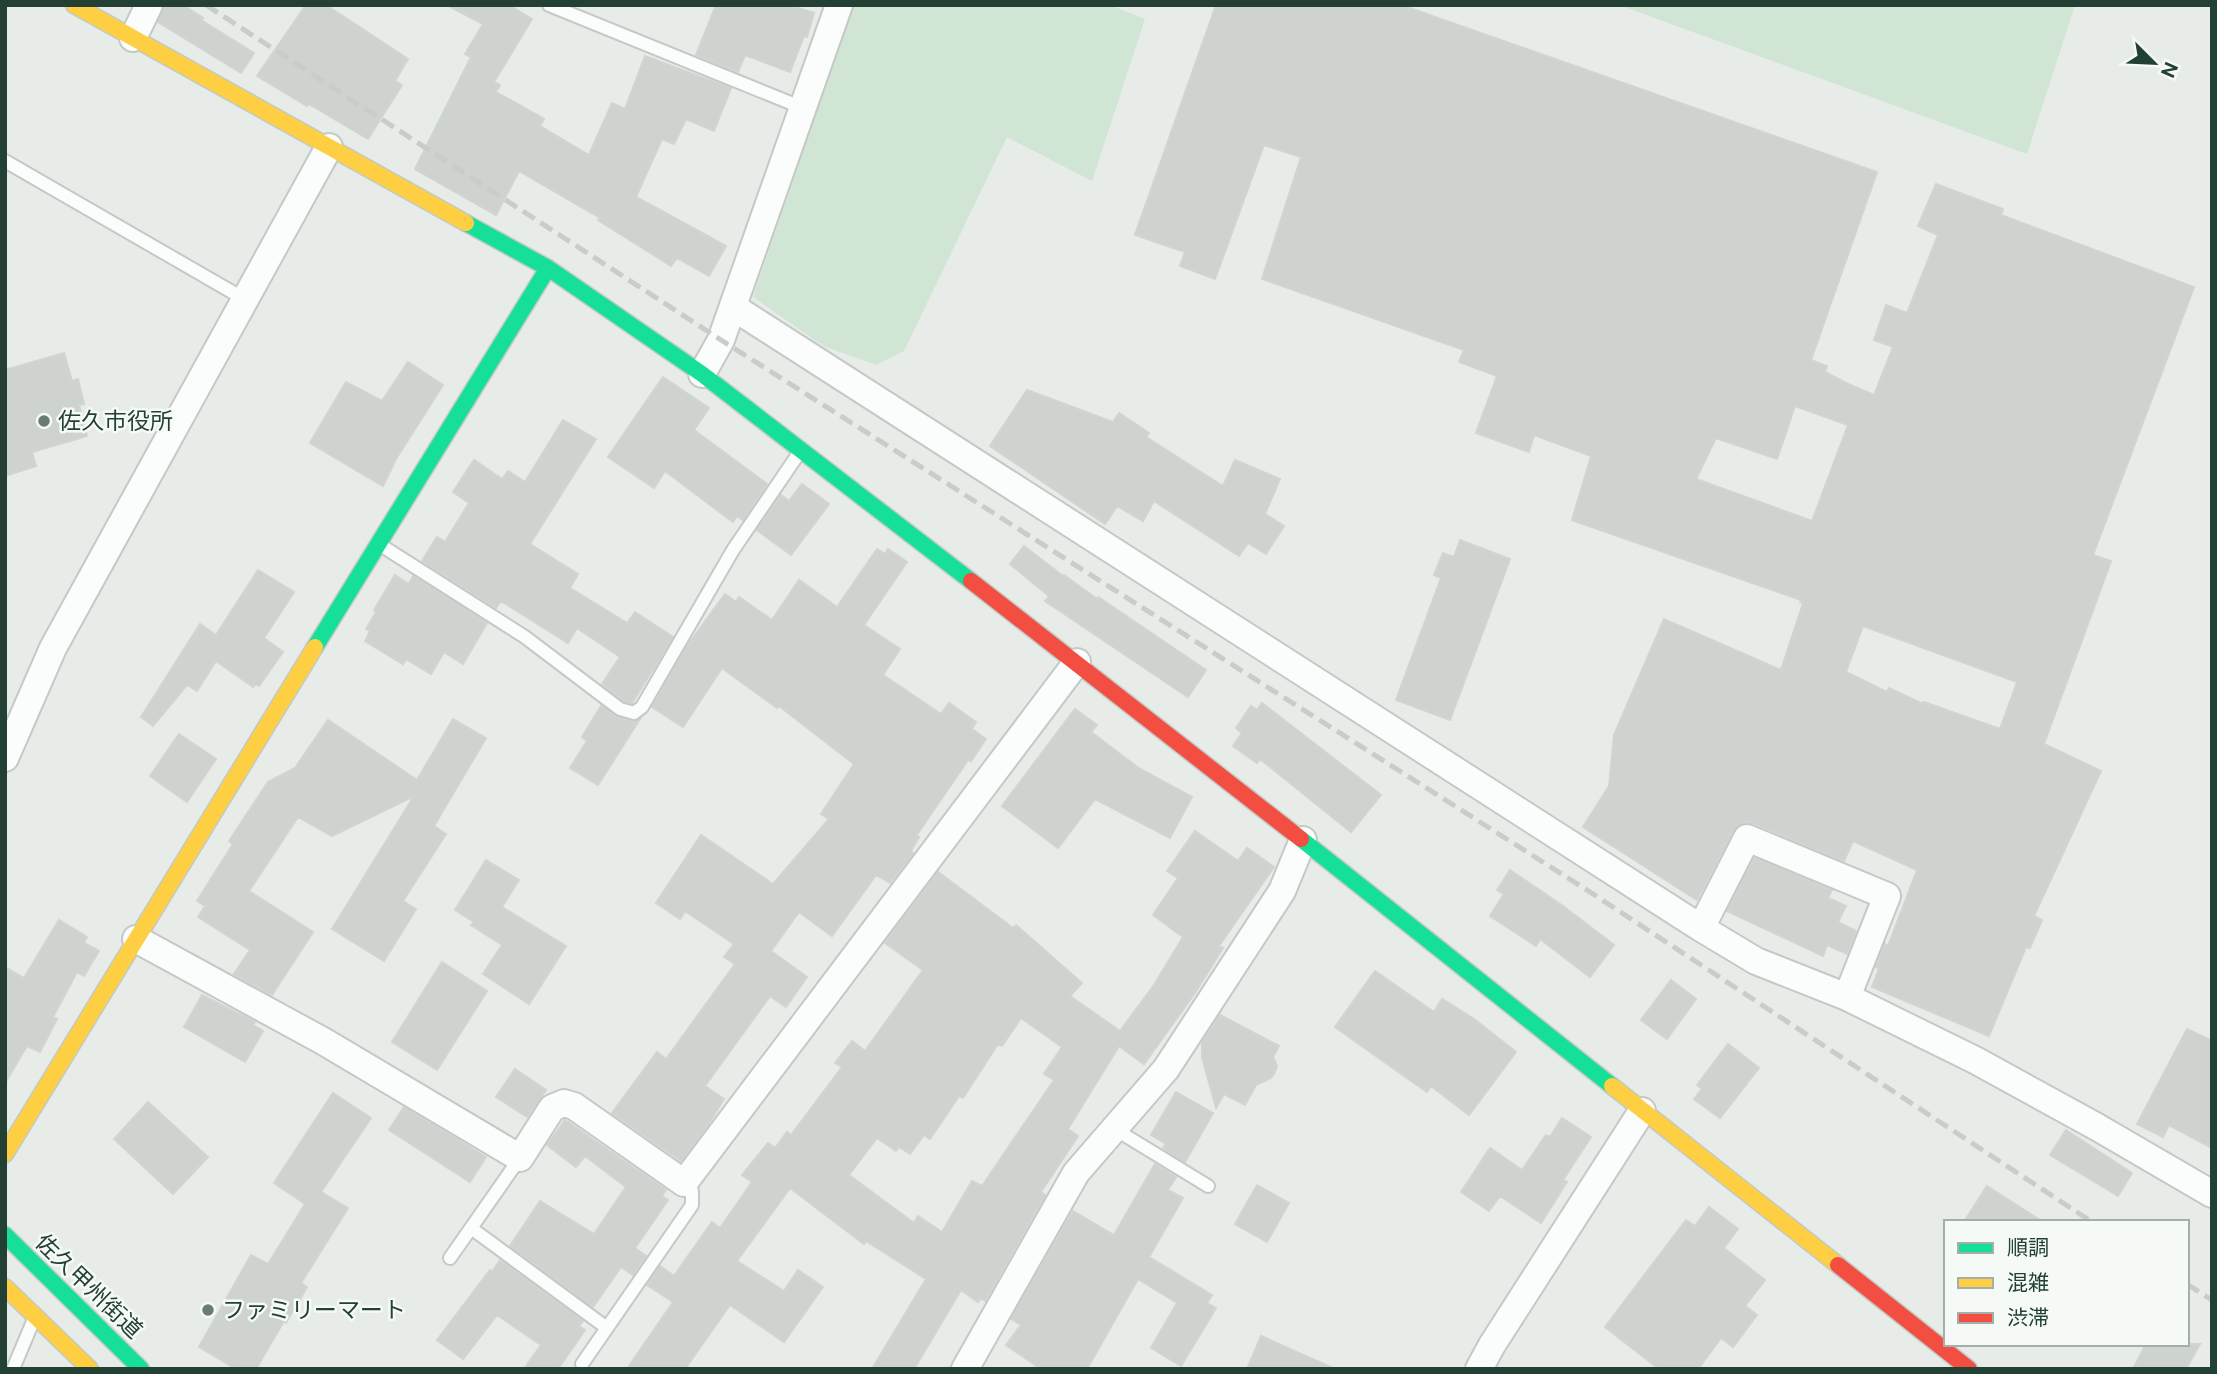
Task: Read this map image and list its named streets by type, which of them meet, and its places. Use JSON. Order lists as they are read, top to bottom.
{
  "streets": {
    "street": ["佐久甲州街道"]
  },
  "places": ["佐久市役所", "ファミリーマート"],
  "legend": ["順調", "混雑", "渋滞"],
  "north": "bottom right"
}
